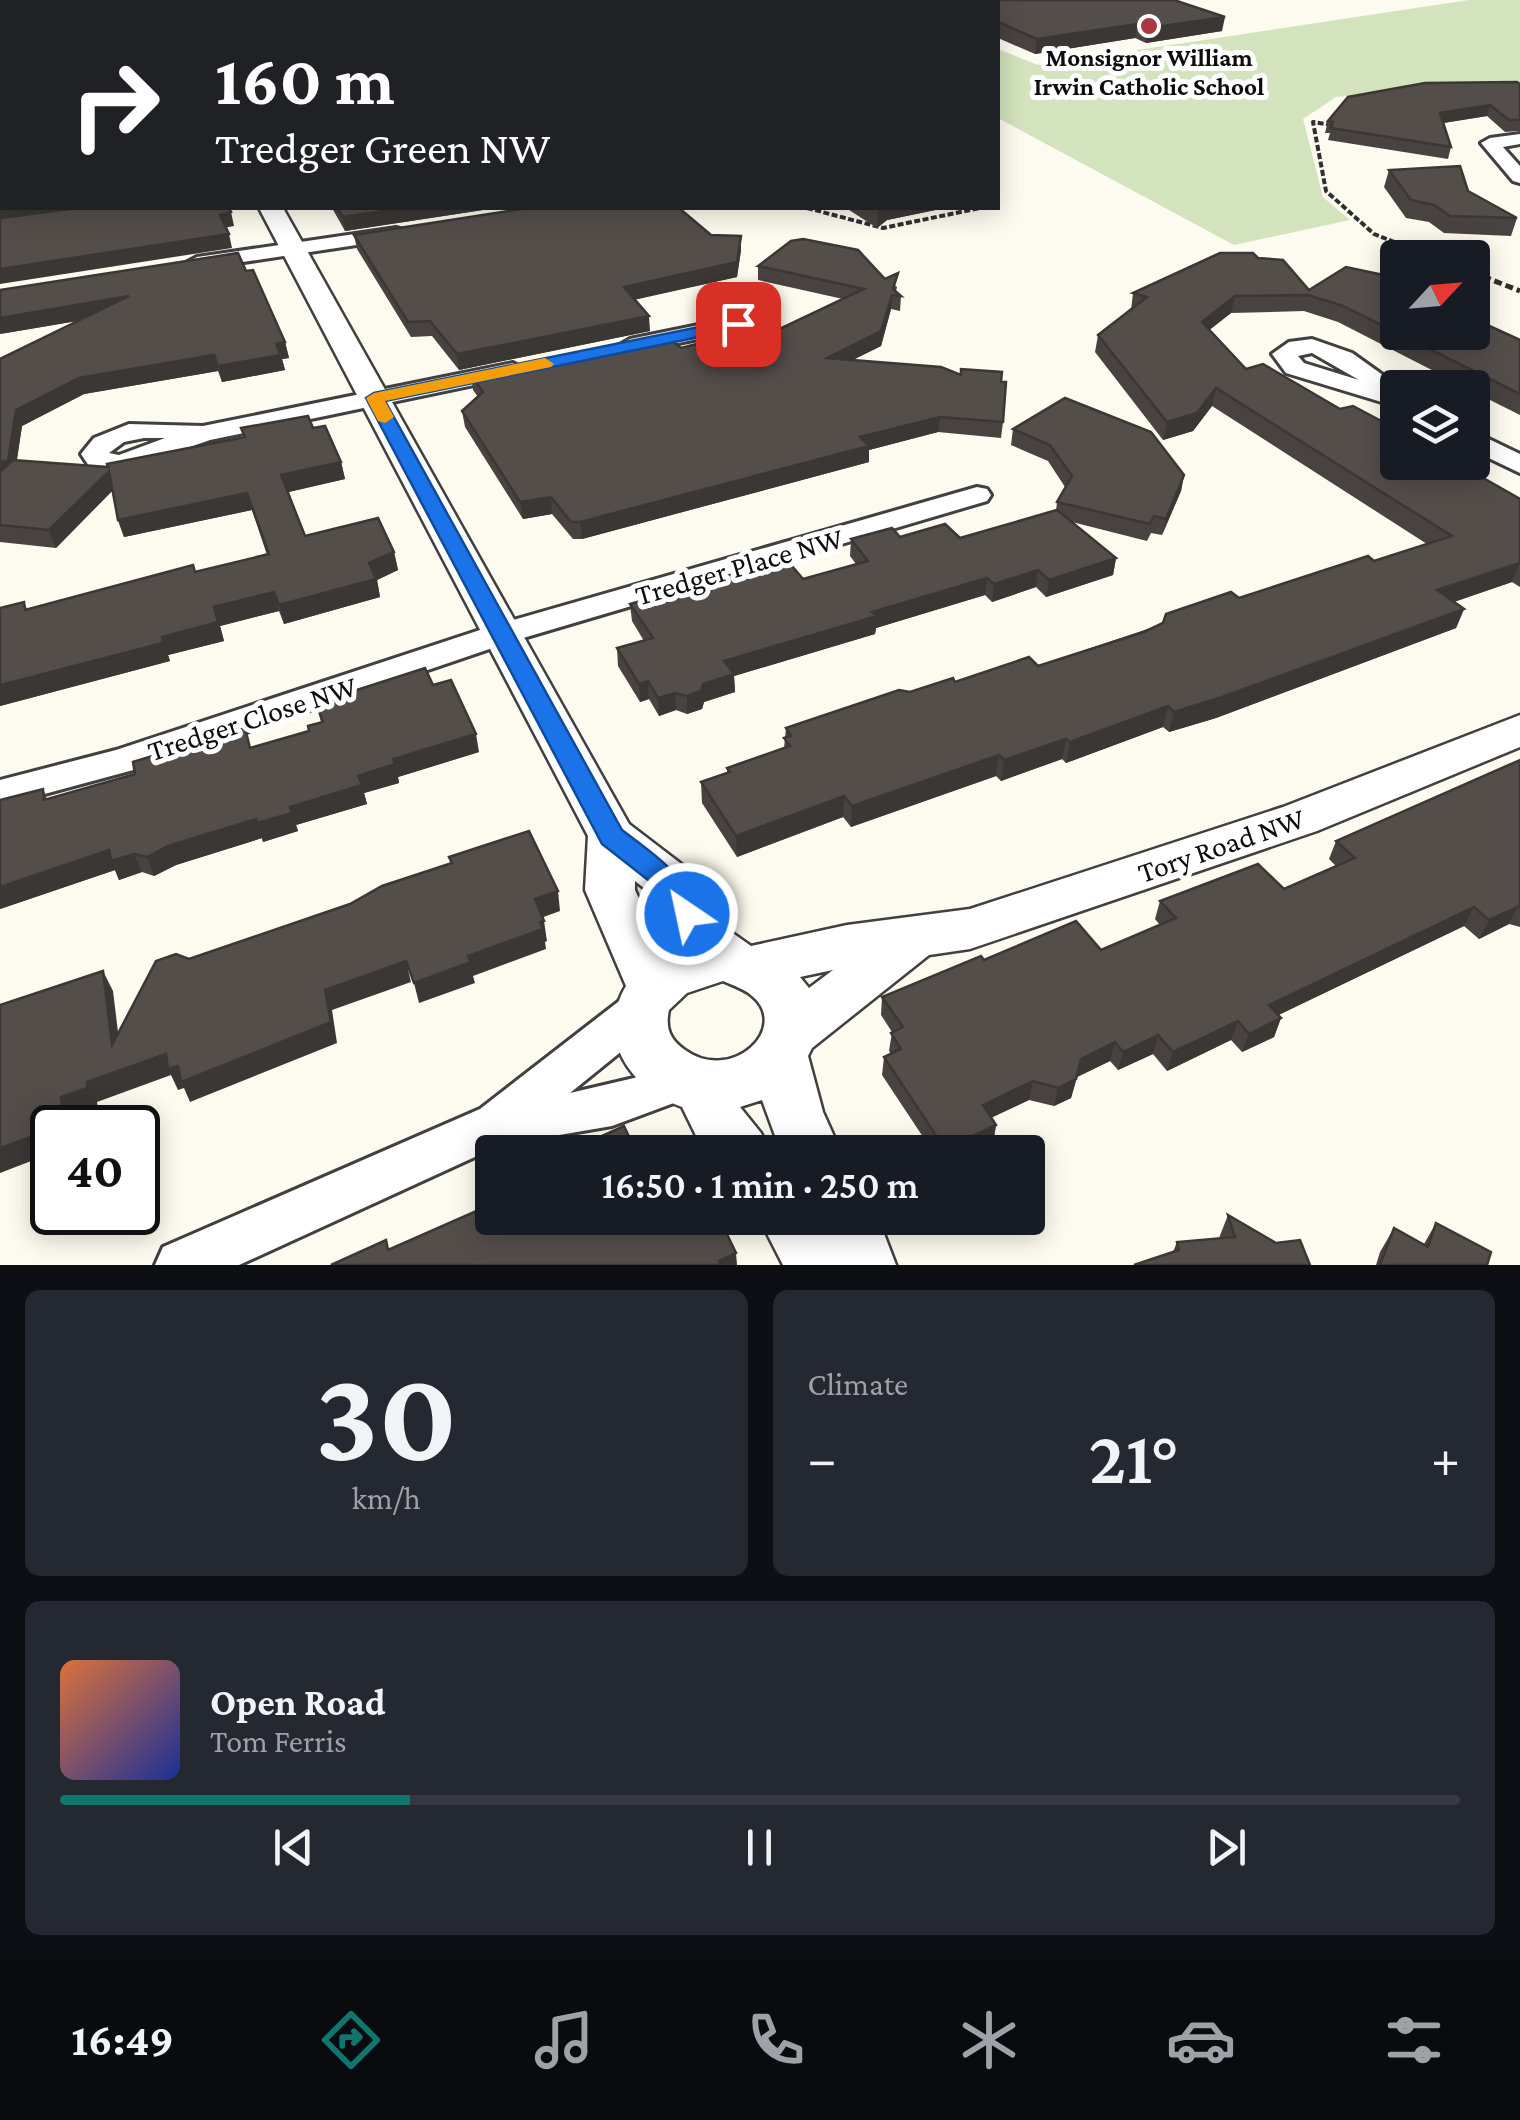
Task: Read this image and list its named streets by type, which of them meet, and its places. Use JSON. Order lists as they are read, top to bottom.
{
  "streets": {
    "street": ["Tredger Place NW", "Tredger Close NW", "Tory Road NW"]
  },
  "crossings": [
    ["Tredger Place NW", "Tredger Close NW"]
  ],
  "places": ["Monsignor William Irwin Catholic School"],
  "north": "top right",
  "page": {
    "turn": ["160 m", "Tredger Green NW"],
    "limit": "40",
    "trip": "16:50 · 1 min · 250 m",
    "tile": [
      ["30", "km/h"],
      "Climate"
    ],
    "heat": ["−", "21°", "+"],
    "song": ["Open Road", "Tom Ferris"],
    "tabs": "16:49"
  }
}
